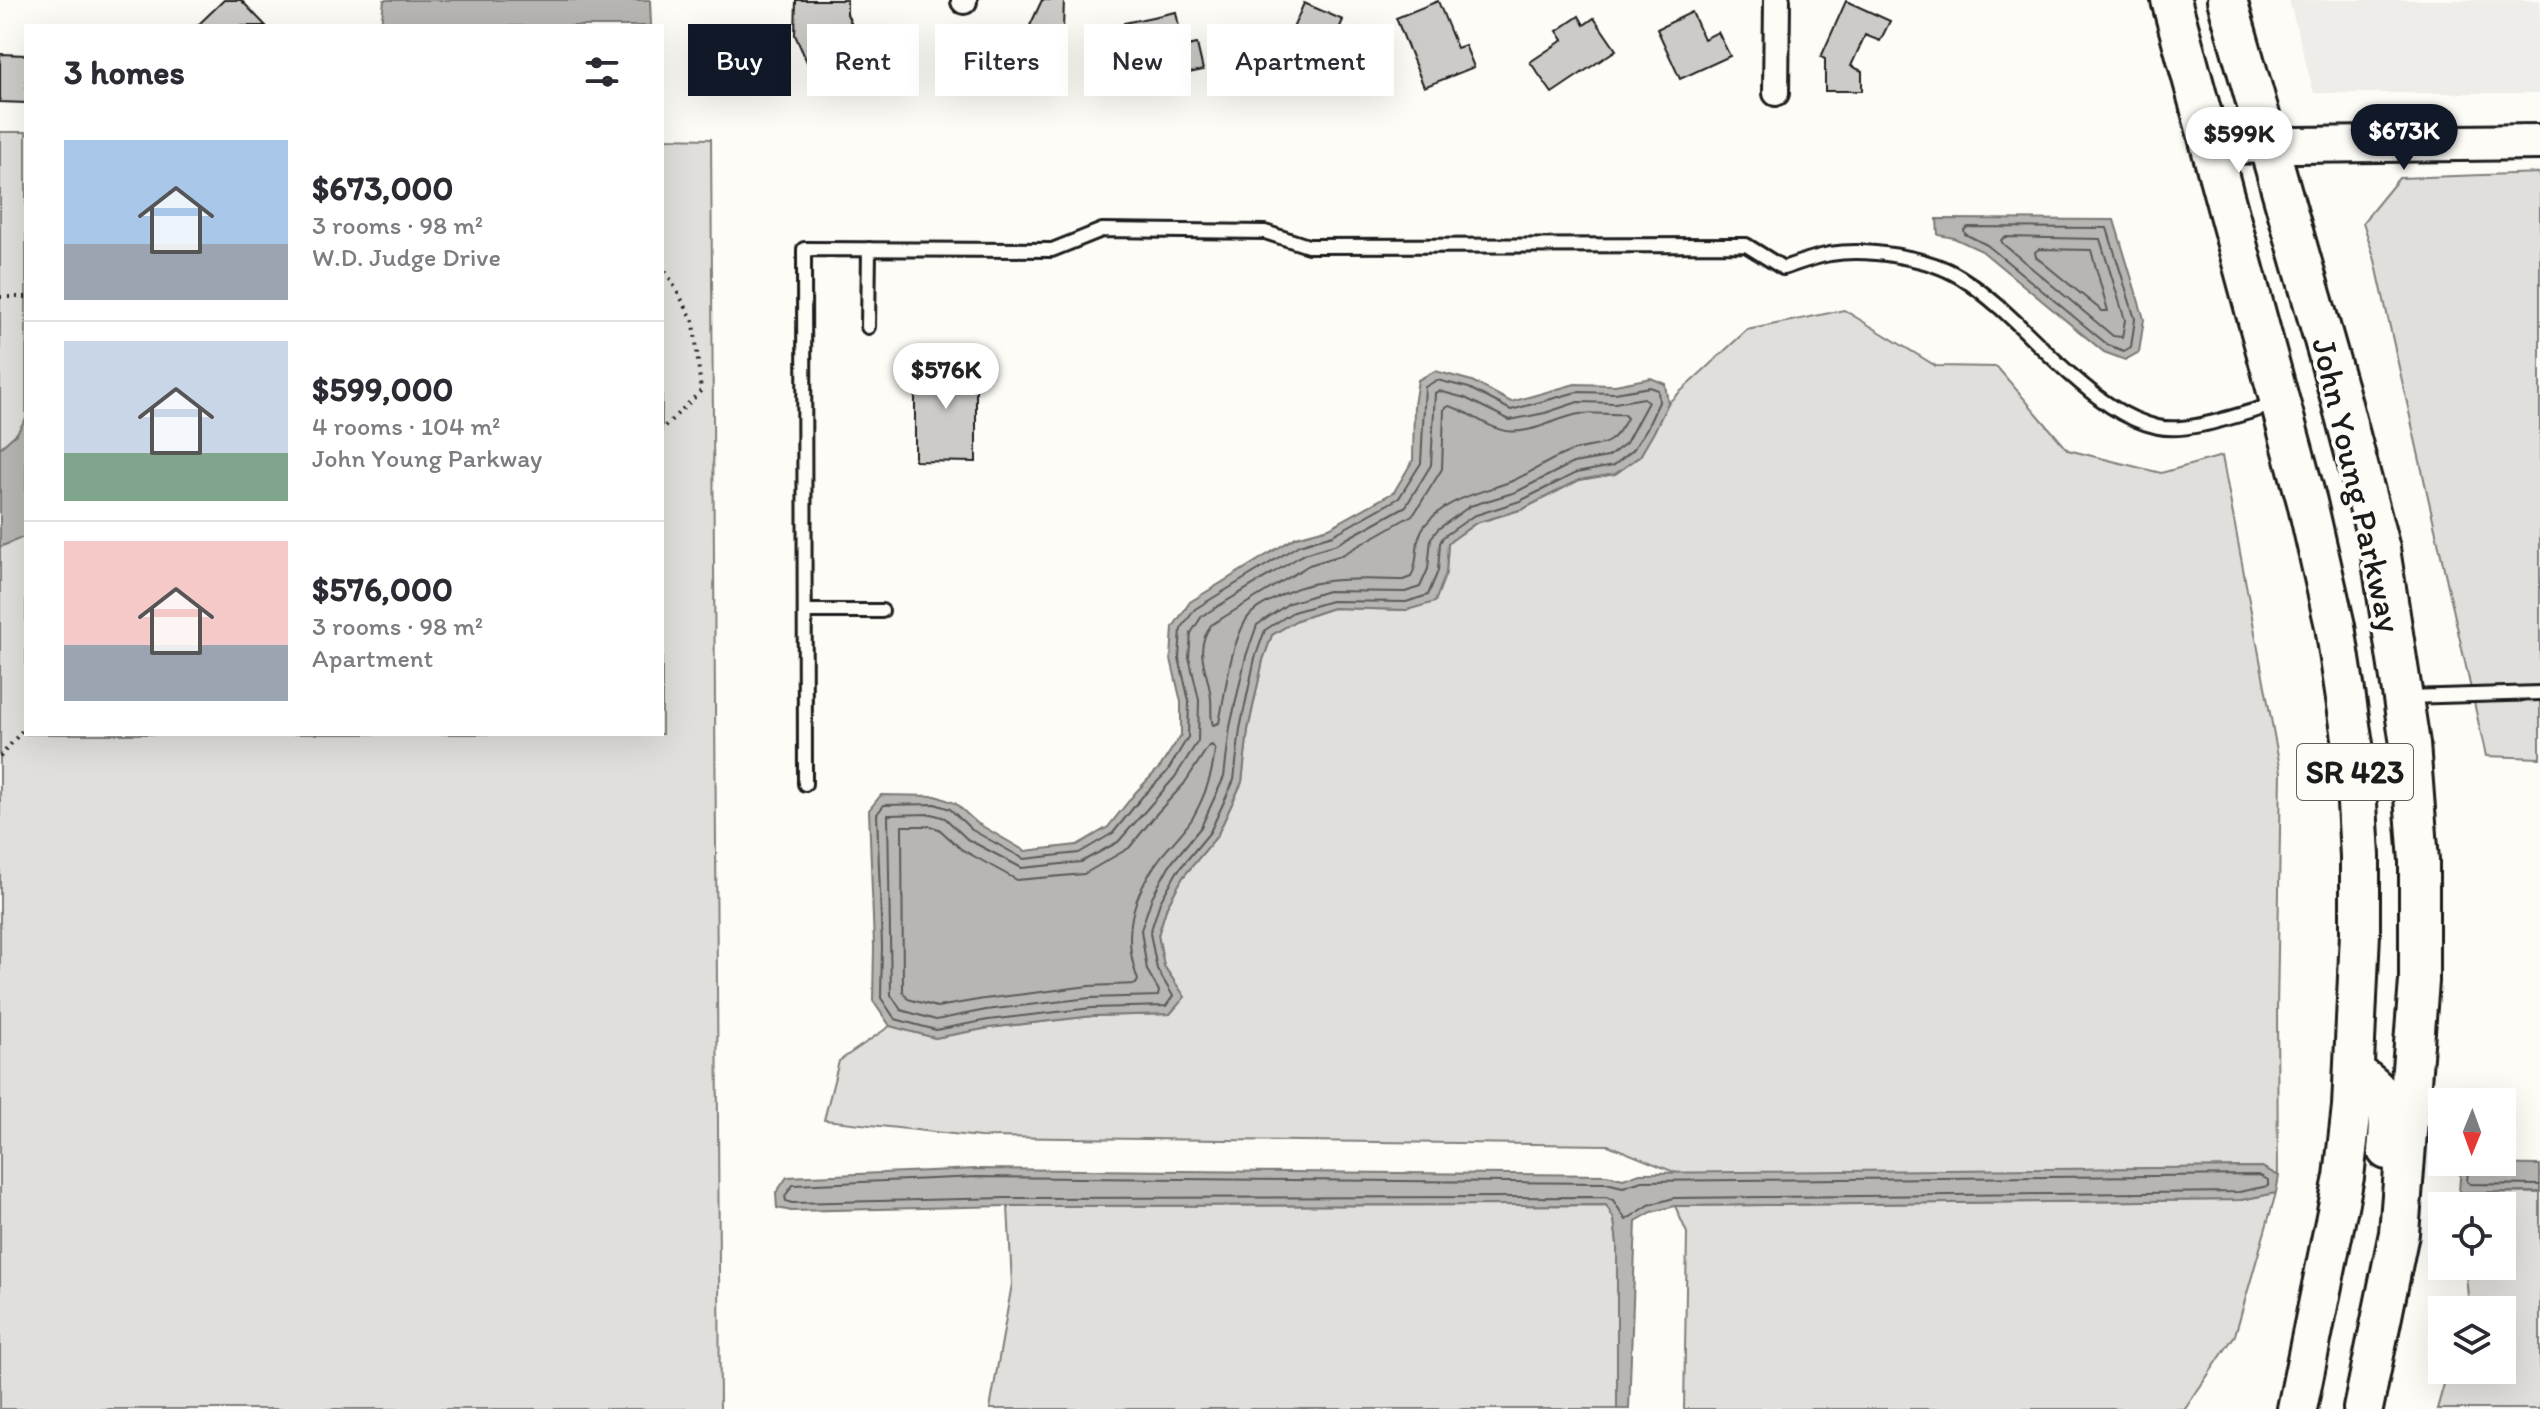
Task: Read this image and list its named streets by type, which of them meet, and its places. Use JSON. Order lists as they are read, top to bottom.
{
  "streets": {
    "main road": ["John Young Parkway", "SR 423"]
  },
  "north": "bottom",
  "page": {
    "chip": [
      "Buy",
      "Rent",
      "Filters",
      "New",
      "Apartment"
    ],
    "heading": "3 homes",
    "price": ["$673K", "$599K", "$576K"],
    "list": [
      {
        "name": "$673,000",
        "note": "3 rooms · 98 m² · W.D. Judge Drive"
      },
      {
        "name": "$599,000",
        "note": "4 rooms · 104 m² · John Young Parkway"
      },
      {
        "name": "$576,000",
        "note": "3 rooms · 98 m² · Apartment"
      }
    ]
  }
}
